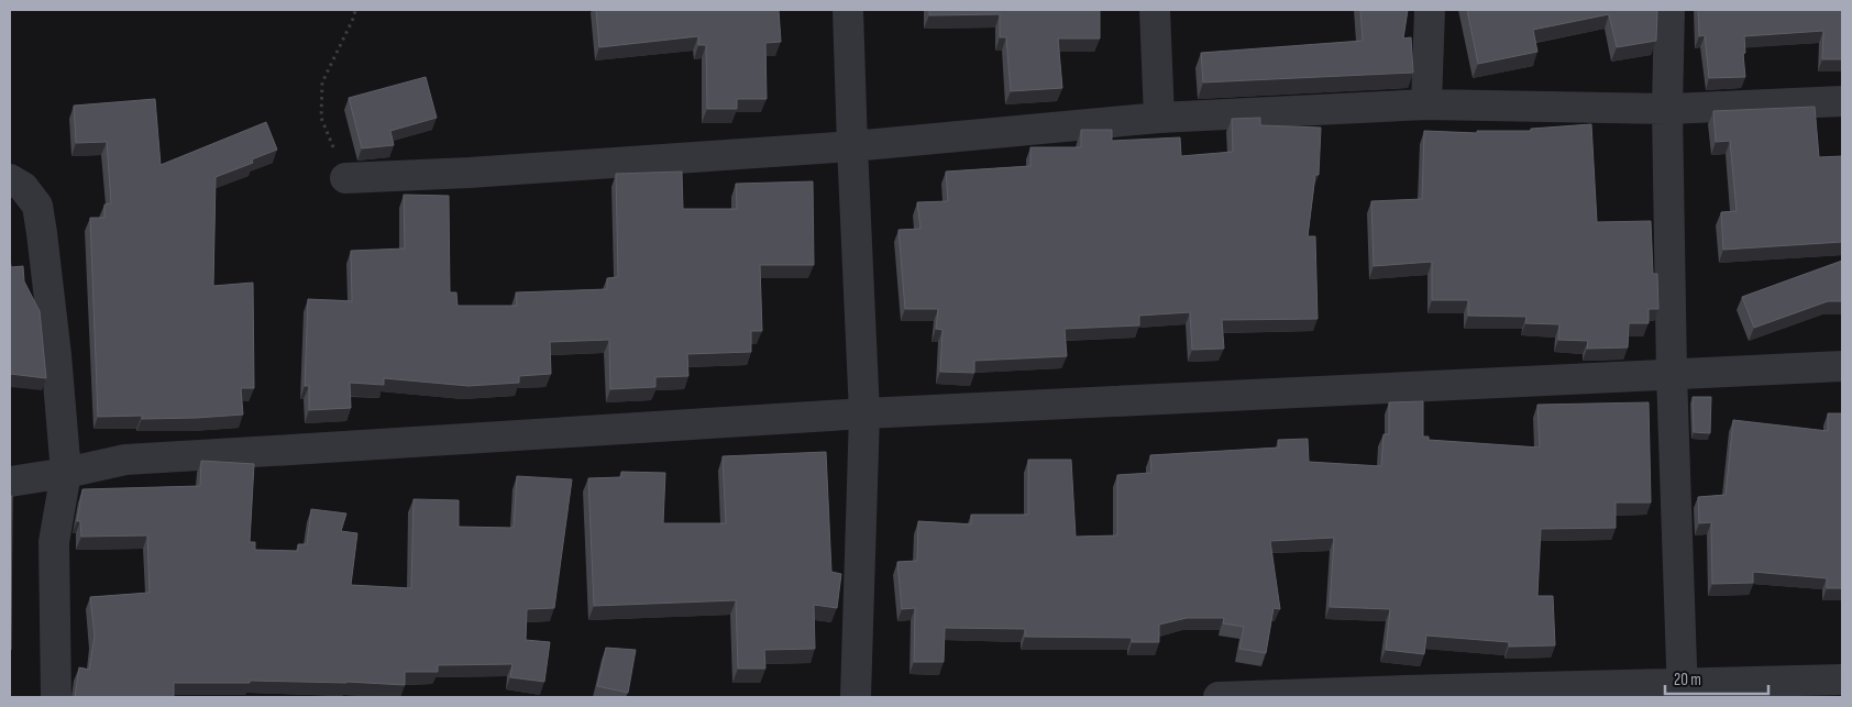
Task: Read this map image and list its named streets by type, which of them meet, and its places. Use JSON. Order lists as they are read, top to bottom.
{
  "scale_bar": "20 m"
}
